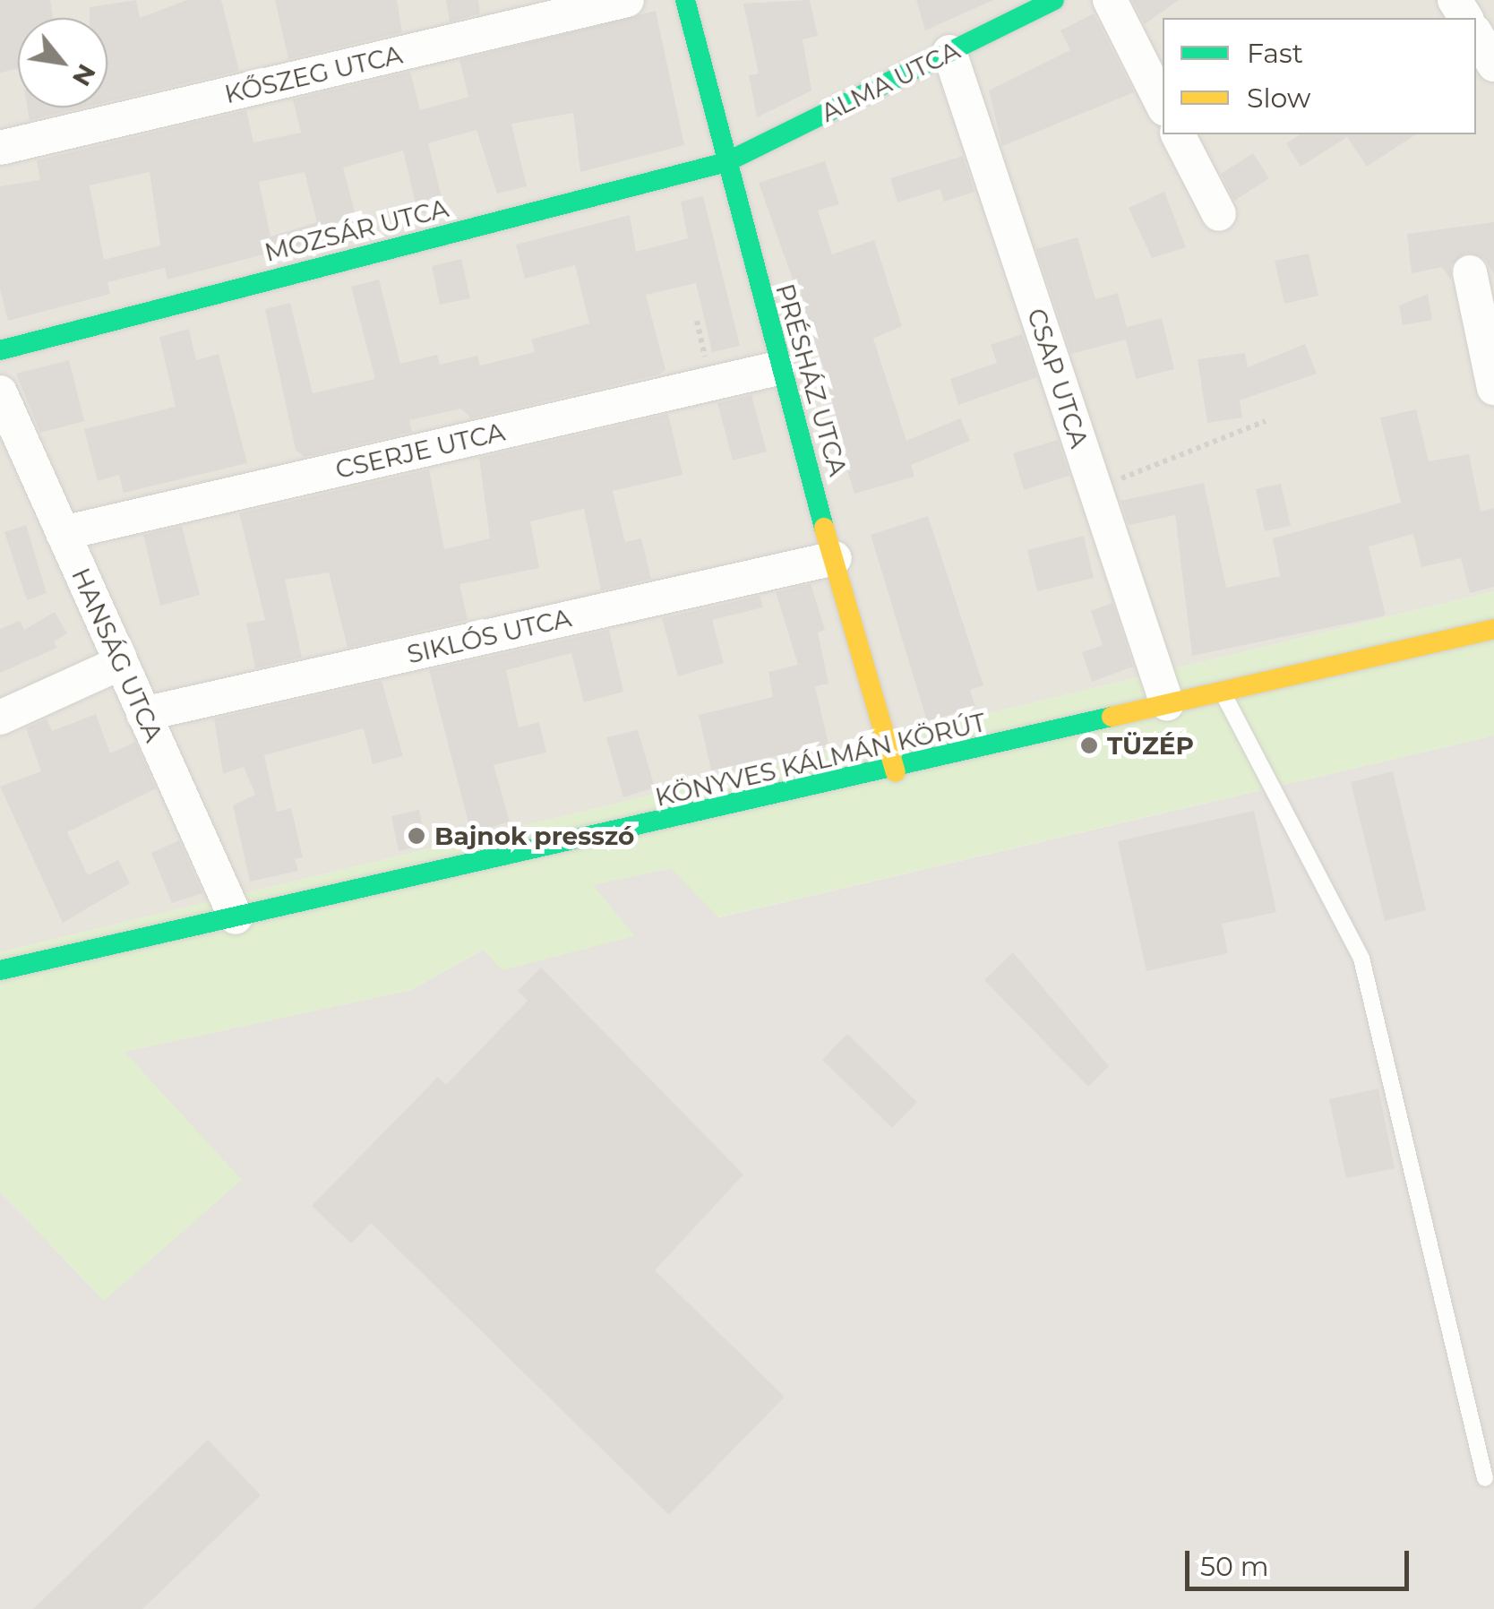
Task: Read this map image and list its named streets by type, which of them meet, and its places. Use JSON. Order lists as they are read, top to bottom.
{
  "streets": {
    "street": [
      "KŐSZEG UTCA",
      "ALMA UTCA",
      "MOZSÁR UTCA",
      "CSAP UTCA",
      "PRÉSHÁZ UTCA",
      "CSERJE UTCA",
      "SIKLÓS UTCA",
      "HANSÁG UTCA",
      "KÖNYVES KÁLMÁN KÖRÚT"
    ]
  },
  "crossings": [
    ["ALMA UTCA", "MOZSÁR UTCA"],
    ["ALMA UTCA", "CSAP UTCA"],
    ["ALMA UTCA", "PRÉSHÁZ UTCA"],
    ["MOZSÁR UTCA", "PRÉSHÁZ UTCA"],
    ["CSAP UTCA", "KÖNYVES KÁLMÁN KÖRÚT"],
    ["PRÉSHÁZ UTCA", "CSERJE UTCA"],
    ["PRÉSHÁZ UTCA", "SIKLÓS UTCA"],
    ["PRÉSHÁZ UTCA", "KÖNYVES KÁLMÁN KÖRÚT"],
    ["CSERJE UTCA", "HANSÁG UTCA"],
    ["SIKLÓS UTCA", "HANSÁG UTCA"],
    ["HANSÁG UTCA", "KÖNYVES KÁLMÁN KÖRÚT"]
  ],
  "places": ["TÜZÉP", "Bajnok presszó"],
  "legend": ["Fast", "Slow"],
  "scale_bar": "50 m",
  "north": "bottom right"
}
